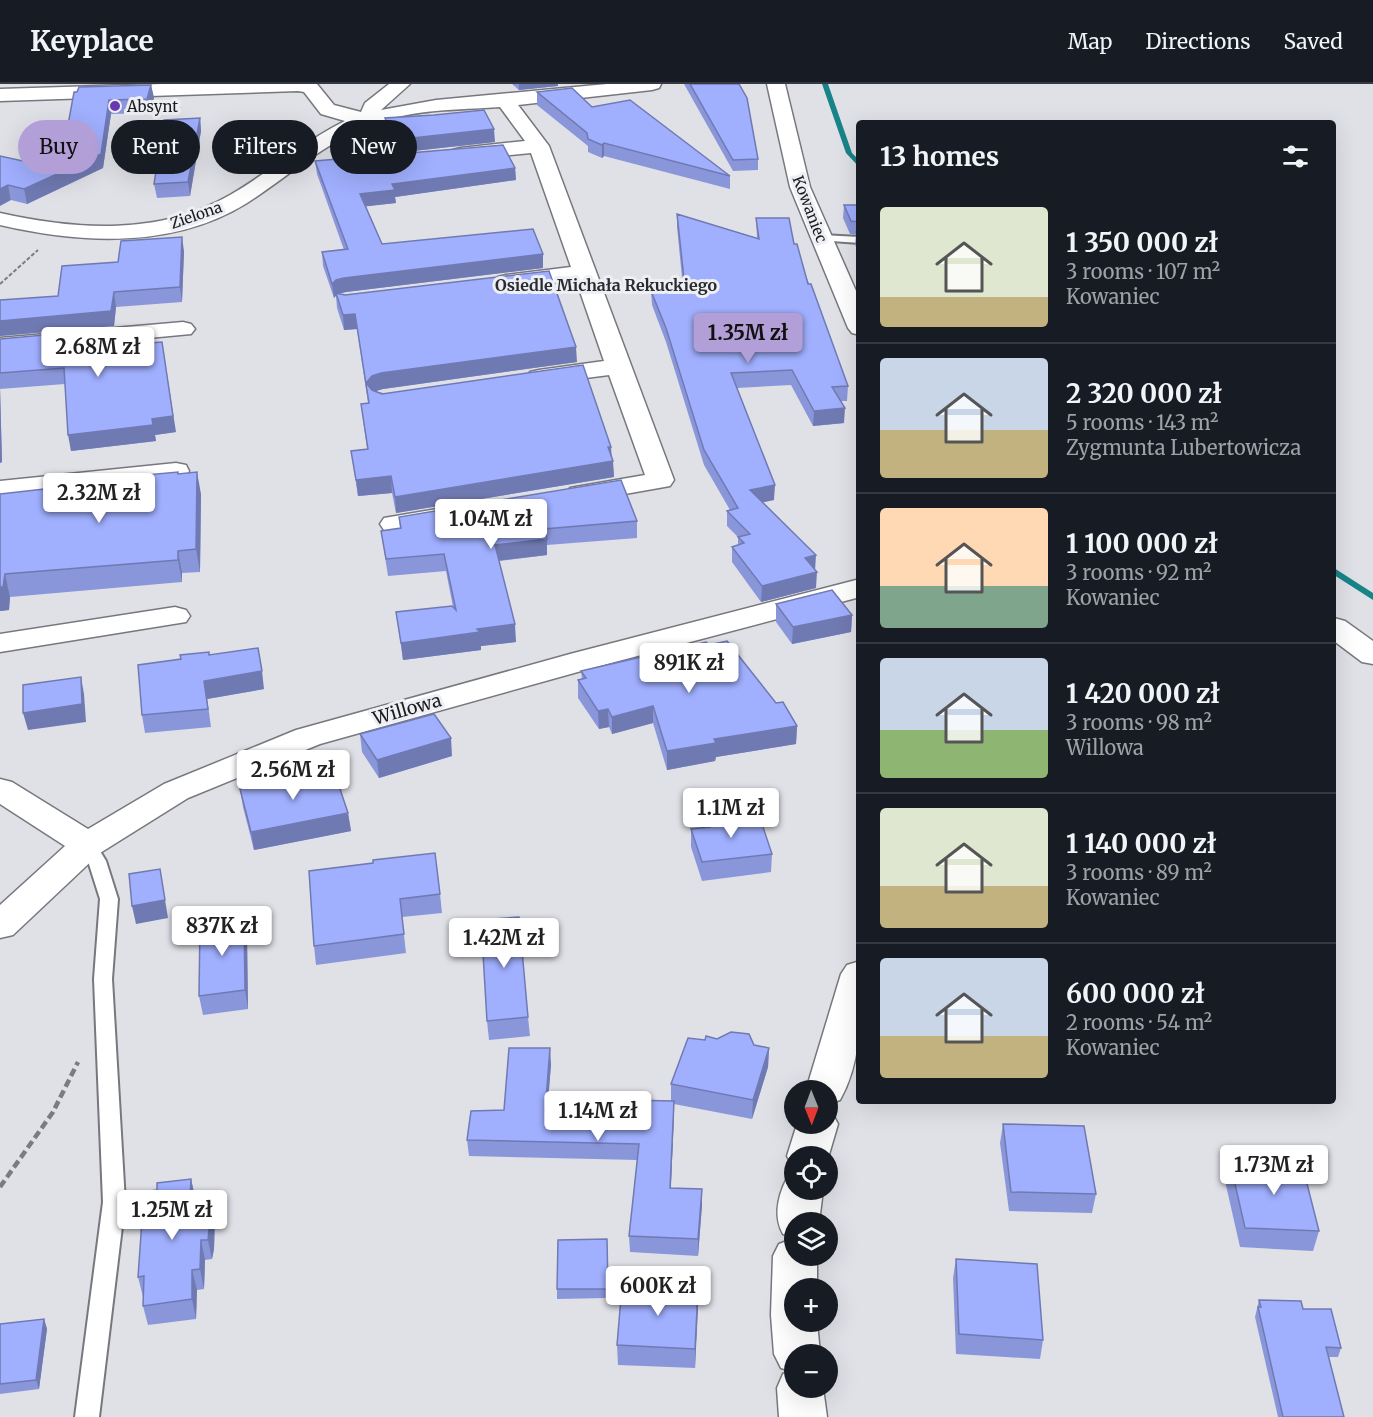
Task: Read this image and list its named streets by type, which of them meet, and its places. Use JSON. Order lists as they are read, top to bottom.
{
  "streets": {
    "street": ["Kowaniec", "Zielona", "Willowa"]
  },
  "districts": ["Osiedle Michała Rekuckiego"],
  "places": ["Absynt"],
  "north": "bottom",
  "page": {
    "header": "Keyplace",
    "nav": ["Map", "Directions", "Saved"],
    "chip": [
      "Buy",
      "Rent",
      "Filters",
      "New"
    ],
    "heading": "13 homes",
    "list": [
      {
        "name": "1 350 000 zł",
        "note": "3 rooms · 107 m² · Kowaniec"
      },
      {
        "name": "2 320 000 zł",
        "note": "5 rooms · 143 m² · Zygmunta Lubertowicza"
      },
      {
        "name": "1 100 000 zł",
        "note": "3 rooms · 92 m² · Kowaniec"
      },
      {
        "name": "1 420 000 zł",
        "note": "3 rooms · 98 m² · Willowa"
      },
      {
        "name": "1 140 000 zł",
        "note": "3 rooms · 89 m² · Kowaniec"
      },
      {
        "name": "600 000 zł",
        "note": "2 rooms · 54 m² · Kowaniec"
      }
    ],
    "price": [
      "1.35M zł",
      "2.68M zł",
      "2.32M zł",
      "1.04M zł",
      "891K zł",
      "2.56M zł",
      "1.1M zł",
      "837K zł",
      "1.42M zł",
      "1.14M zł",
      "1.73M zł",
      "1.25M zł",
      "600K zł"
    ],
    "map_buttons": ["+", "−"]
  }
}
